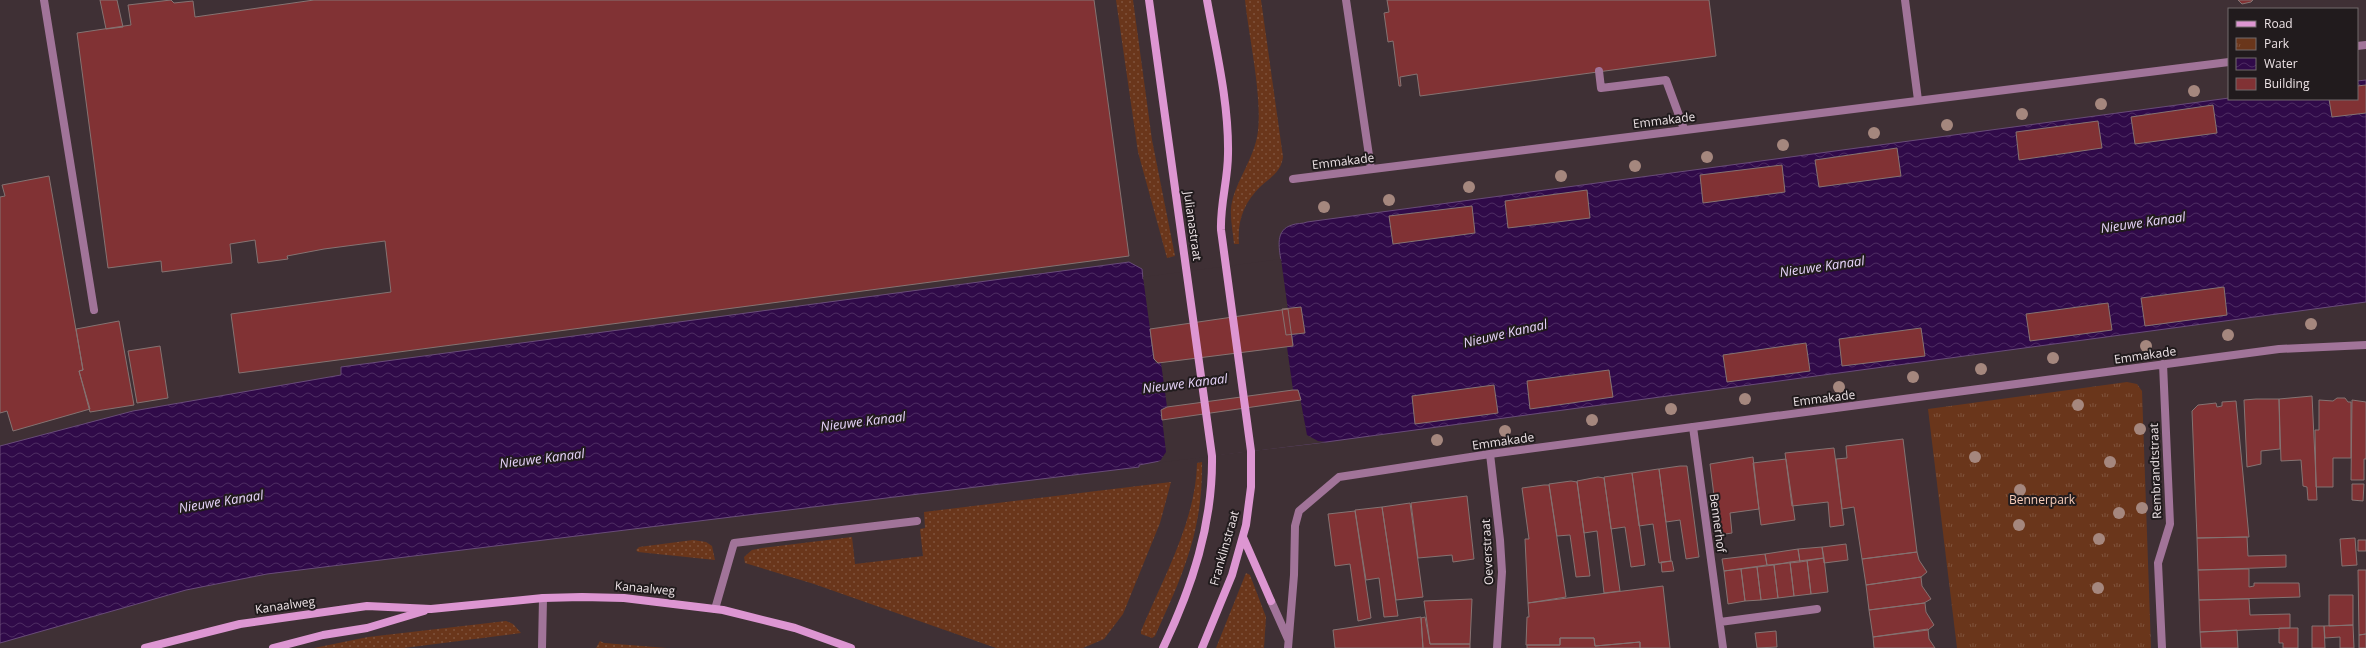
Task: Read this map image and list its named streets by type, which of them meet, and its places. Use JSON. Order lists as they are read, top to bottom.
{
  "streets": {
    "main road": ["Julianastraat", "Franklinstraat", "Kanaalweg"],
    "street": [
      "Emmakade",
      "Rembrandtstraat",
      "Bennerhof",
      "Oeverstraat"
    ]
  },
  "crossings": [
    ["Emmakade", "Rembrandtstraat"],
    ["Emmakade", "Bennerhof"],
    ["Emmakade", "Oeverstraat"],
    ["Julianastraat", "Franklinstraat"]
  ],
  "water": ["Nieuwe Kanaal"],
  "parks": ["Bennerpark"],
  "legend": [
    "Road",
    "Park",
    "Water",
    "Building"
  ]
}
